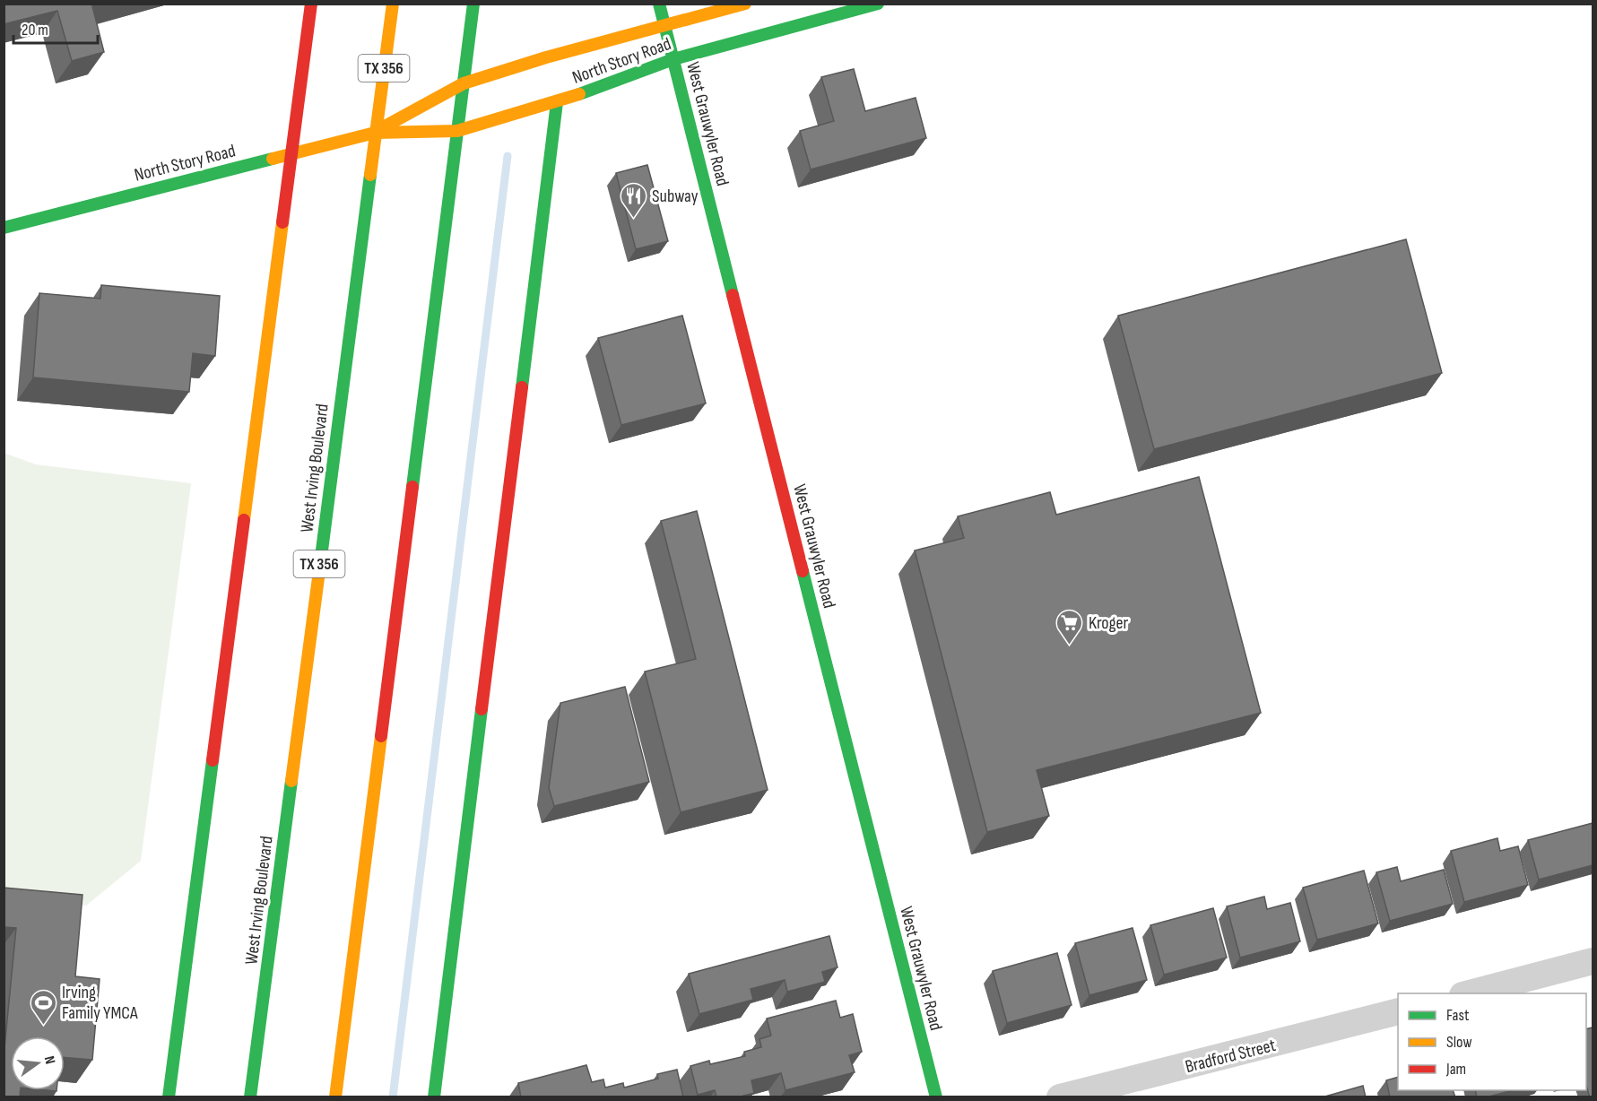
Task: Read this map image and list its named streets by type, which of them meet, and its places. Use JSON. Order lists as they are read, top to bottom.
{
  "streets": {
    "main road": [
      "North Story Road",
      "TX 356",
      "West Grauwyler Road",
      "West Irving Boulevard"
    ],
    "street": ["Bradford Street"]
  },
  "crossings": [
    ["North Story Road", "West Grauwyler Road"],
    ["North Story Road", "West Irving Boulevard"]
  ],
  "places": {
    "restaurant": ["Subway"],
    "supermarket": ["Kroger"],
    "sports": ["Irving Family YMCA"]
  },
  "legend": ["Fast", "Slow", "Jam"],
  "scale_bar": "20 m",
  "north": "right"
}
